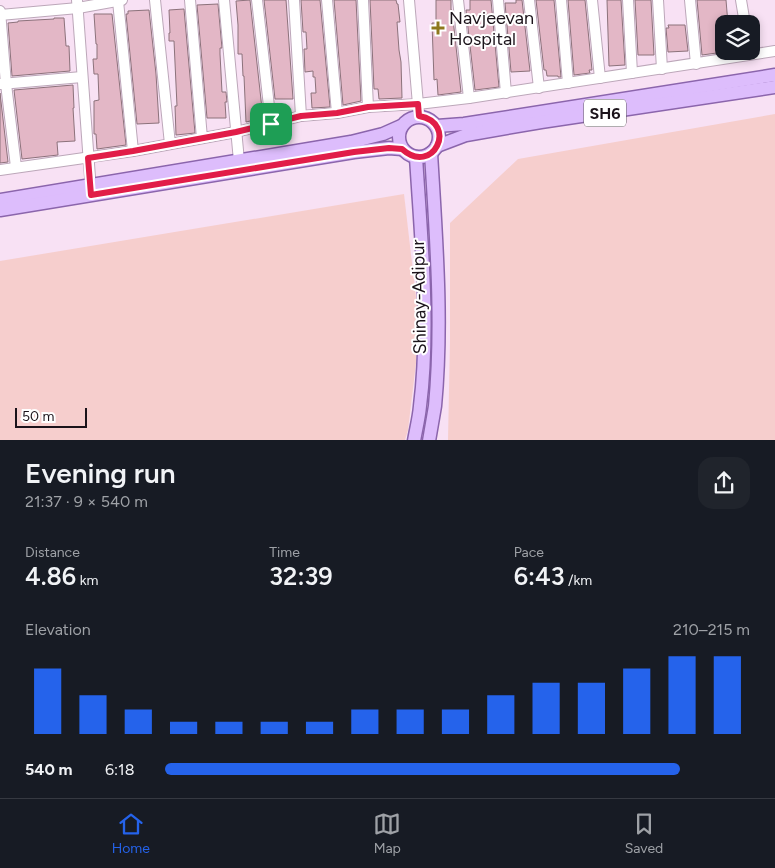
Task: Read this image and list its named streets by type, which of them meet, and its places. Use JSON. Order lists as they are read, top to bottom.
{
  "streets": {
    "main road": ["SH6", "Shinay-Adipur"]
  },
  "crossings": [
    ["SH6", "Shinay-Adipur"]
  ],
  "places": {
    "health": ["Navjeevan Hospital"]
  },
  "scale_bar": "50 m",
  "page": {
    "scale": "50 m",
    "heading": ["Evening run", "21:37 · 9 × 540 m"],
    "stats": [
      ["Distance", "4.86 km"],
      ["Time", "32:39"],
      ["Pace", "6:43 /km"]
    ],
    "chart": ["Elevation", "210–215 m"],
    "list": [
      {
        "name": "540 m",
        "note": "6:18"
      }
    ],
    "tabs": ["Home", "Map", "Saved"]
  }
}
